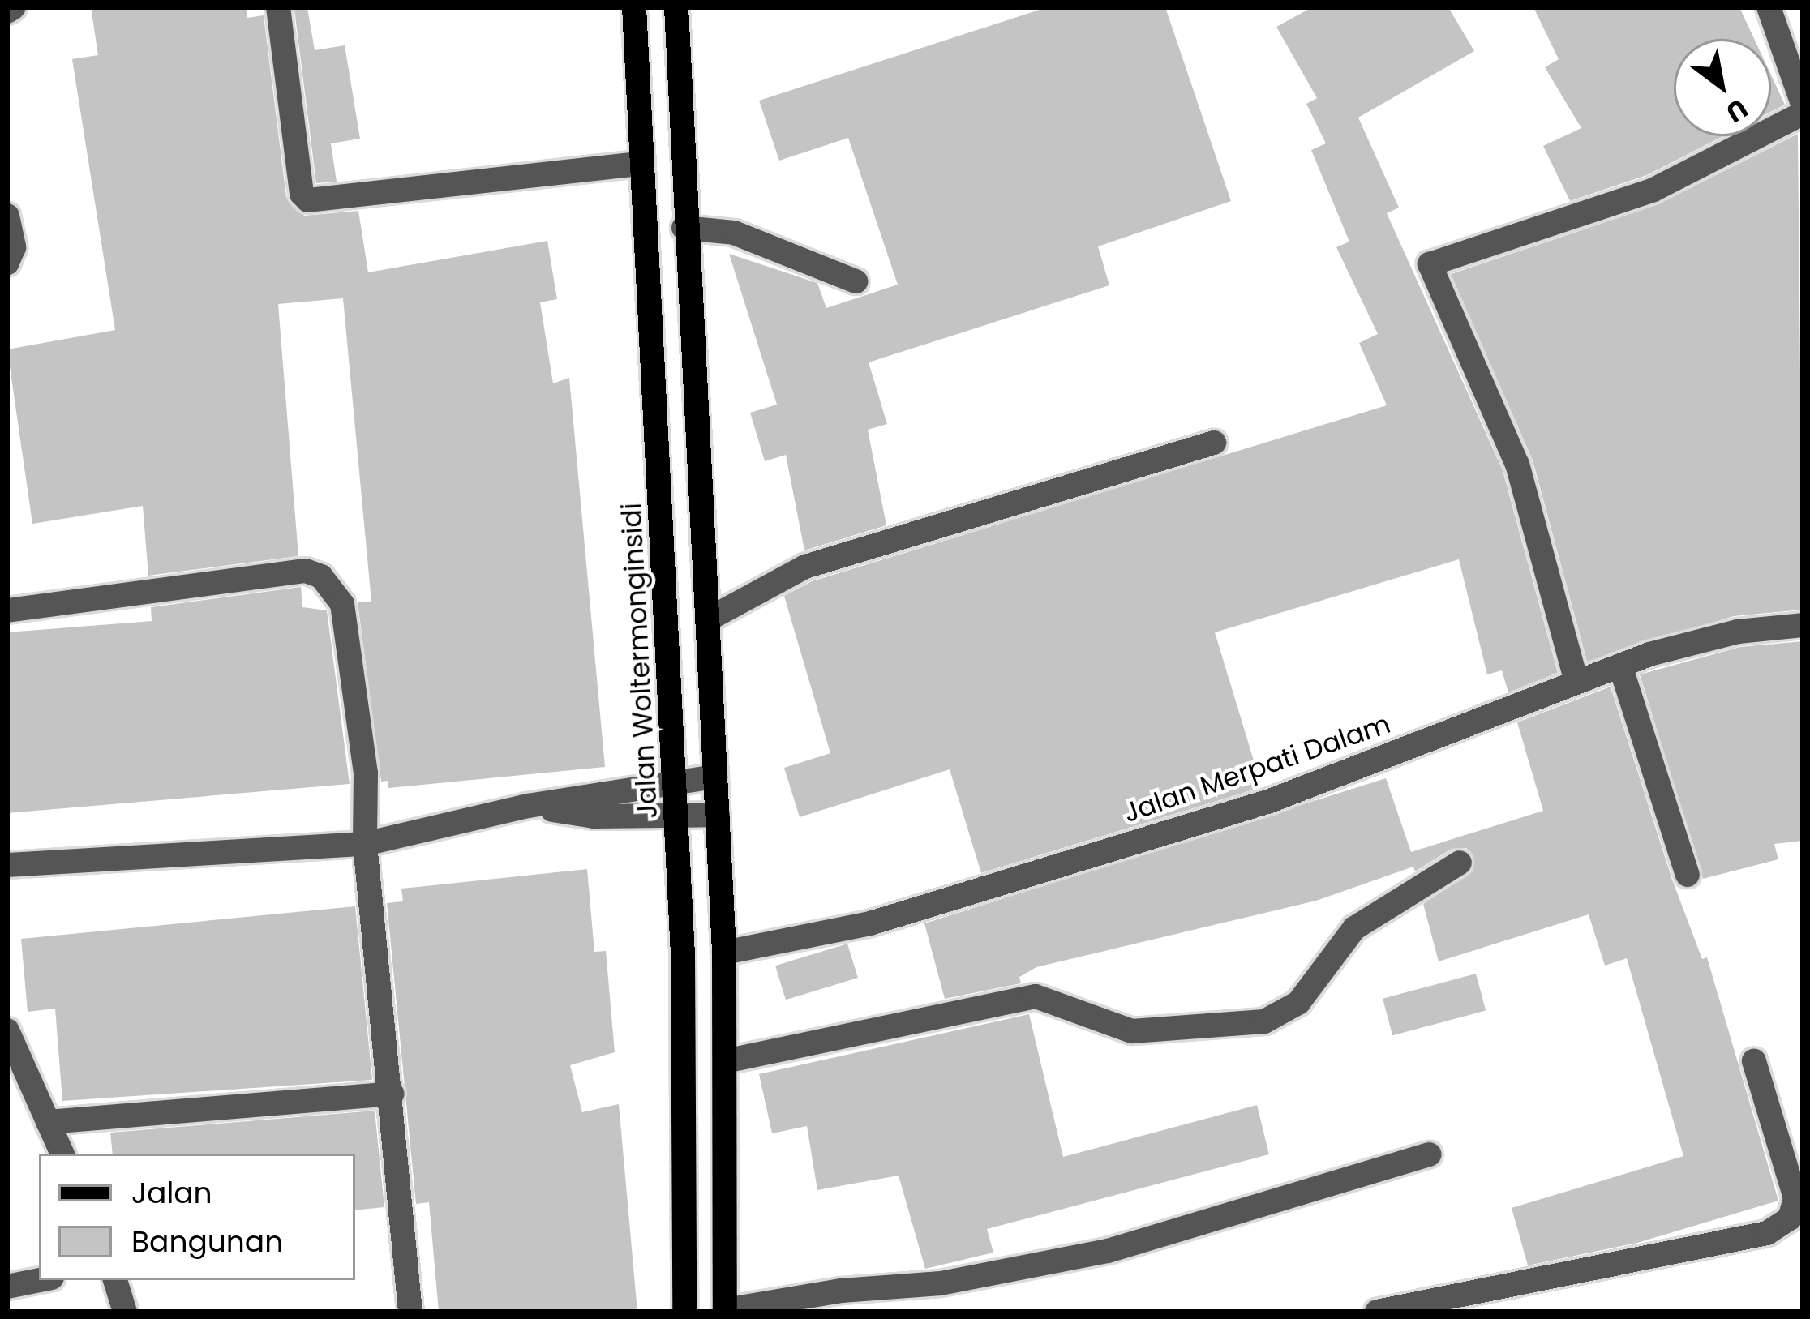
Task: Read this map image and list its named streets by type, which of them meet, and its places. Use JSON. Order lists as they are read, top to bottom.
{
  "streets": {
    "main road": ["Jalan Woltermonginsidi"],
    "street": ["Jalan Merpati Dalam"]
  },
  "legend": ["Jalan", "Bangunan"],
  "north": "bottom right"
}
